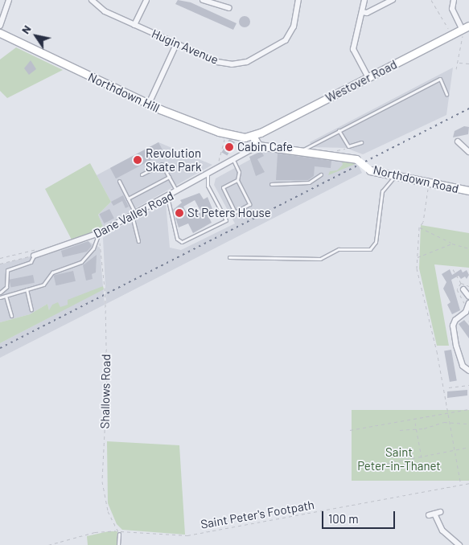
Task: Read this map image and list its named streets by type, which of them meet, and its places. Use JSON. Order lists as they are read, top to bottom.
{
  "streets": {
    "main road": ["Westover Road", "Northdown Hill", "Northdown Road"],
    "street": ["Hugin Avenue", "Dane Valley Road"],
    "path": ["Shallows Road", "Saint Peter's Footpath"]
  },
  "crossings": [
    ["Westover Road", "Northdown Hill"],
    ["Northdown Road", "Dane Valley Road"],
    ["Shallows Road", "Saint Peter's Footpath"]
  ],
  "parks": ["Saint Peter-in-Thanet"],
  "places": ["Cabin Cafe", "Revolution Skate Park", "St Peters House"],
  "scale_bar": "100 m",
  "north": "top left"
}
